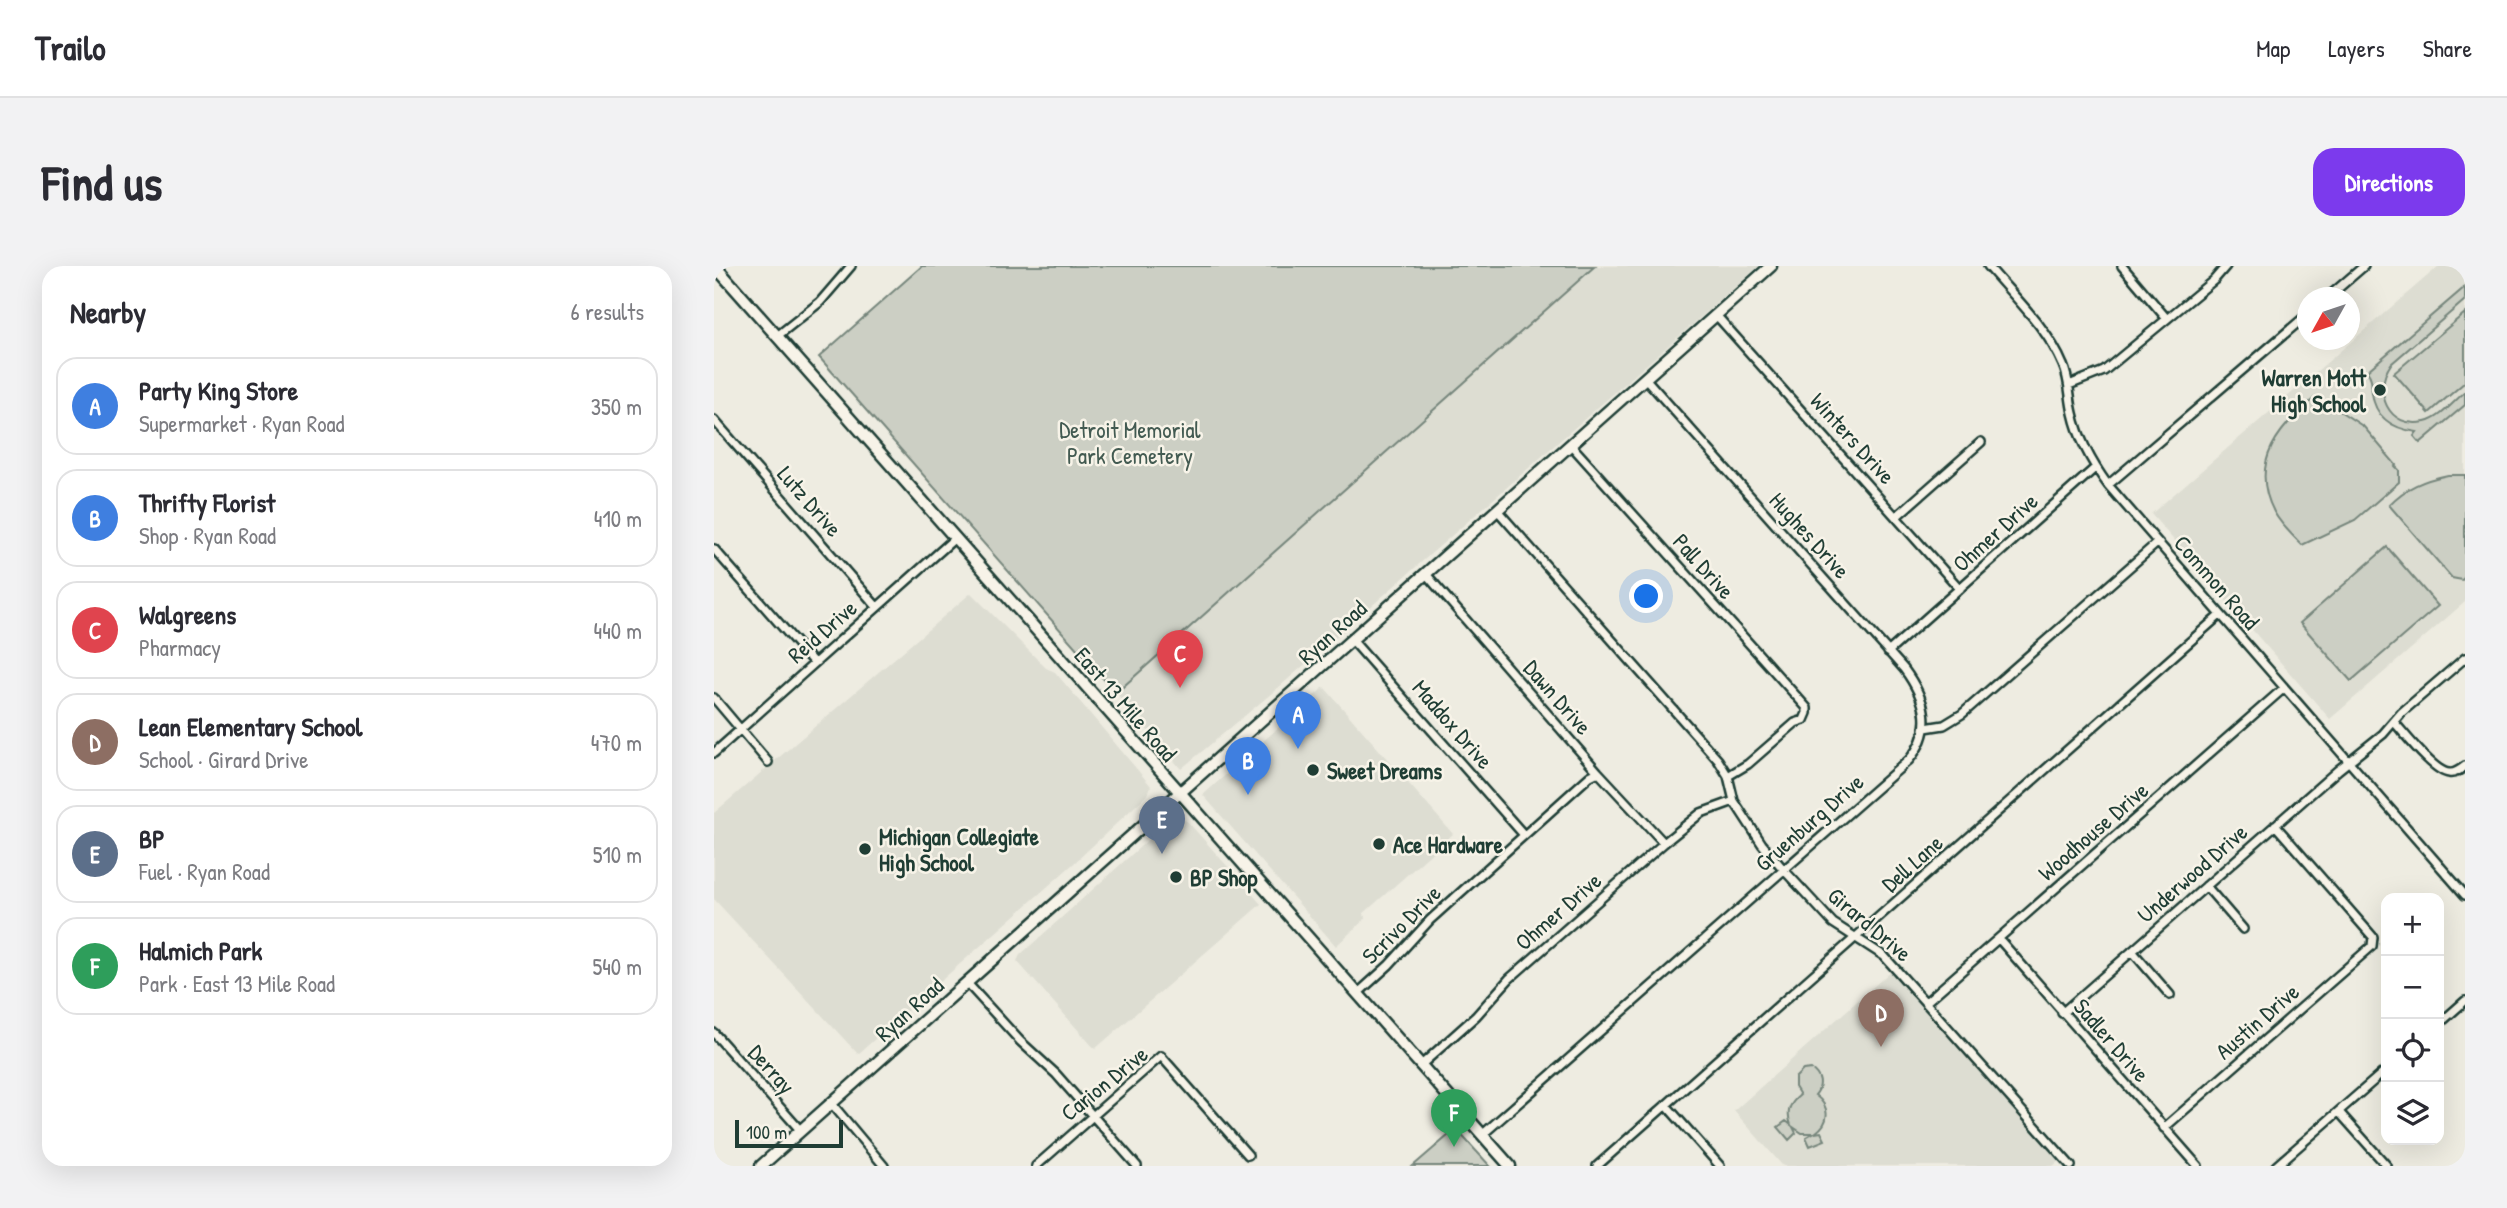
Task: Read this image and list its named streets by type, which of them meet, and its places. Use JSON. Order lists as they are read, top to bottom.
{
  "streets": {
    "main road": ["Ryan Road", "East 13 Mile Road"],
    "street": [
      "Winters Drive",
      "Lutz Drive",
      "Ohmer Drive",
      "Hughes Drive",
      "Pall Drive",
      "Common Road",
      "Reid Drive",
      "Dawn Drive",
      "Maddox Drive",
      "Gruenburg Drive",
      "Woodhouse Drive",
      "Dell Lane",
      "Underwood Drive",
      "Scrivo Drive",
      "Girard Drive",
      "Austin Drive",
      "Sadler Drive",
      "Derray",
      "Carion Drive"
    ]
  },
  "crossings": [
    ["Winters Drive", "Ohmer Drive"],
    ["Winters Drive", "Ryan Road"],
    ["Lutz Drive", "Reid Drive"],
    ["Ohmer Drive", "Hughes Drive"],
    ["Ohmer Drive", "Common Road"],
    ["Ohmer Drive", "Dawn Drive"],
    ["Ohmer Drive", "East 13 Mile Road"],
    ["Ohmer Drive", "Girard Drive"],
    ["Hughes Drive", "Ryan Road"],
    ["Hughes Drive", "Gruenburg Drive"],
    ["Pall Drive", "Ryan Road"],
    ["Pall Drive", "Girard Drive"],
    ["Common Road", "Woodhouse Drive"],
    ["Common Road", "Dell Lane"],
    ["Common Road", "Underwood Drive"],
    ["Reid Drive", "East 13 Mile Road"],
    ["Ryan Road", "Dawn Drive"],
    ["Ryan Road", "East 13 Mile Road"],
    ["Ryan Road", "Maddox Drive"],
    ["Ryan Road", "Girard Drive"],
    ["Ryan Road", "Derray"],
    ["Dawn Drive", "Scrivo Drive"],
    ["East 13 Mile Road", "Gruenburg Drive"],
    ["East 13 Mile Road", "Scrivo Drive"],
    ["Maddox Drive", "Scrivo Drive"],
    ["Gruenburg Drive", "Girard Drive"],
    ["Woodhouse Drive", "Girard Drive"],
    ["Woodhouse Drive", "Sadler Drive"],
    ["Dell Lane", "Girard Drive"],
    ["Underwood Drive", "Austin Drive"],
    ["Underwood Drive", "Sadler Drive"],
    ["Austin Drive", "Sadler Drive"]
  ],
  "parks": ["Detroit Memorial Park Cemetery"],
  "places": [
    "Warren Mott High School",
    "Sweet Dreams",
    "Ace Hardware",
    "Michigan Collegiate High School",
    "BP Shop"
  ],
  "scale_bar": "100 m",
  "north": "bottom left",
  "page": {
    "header": "Trailo",
    "nav": ["Map", "Layers", "Share"],
    "buttons": "Directions",
    "title": "Find us",
    "heading": ["Nearby", "6 results"],
    "list": [
      {
        "mark": "A",
        "name": "Party King Store",
        "note": "Supermarket · Ryan Road",
        "value": "350 m"
      },
      {
        "mark": "B",
        "name": "Thrifty Florist",
        "note": "Shop · Ryan Road",
        "value": "410 m"
      },
      {
        "mark": "C",
        "name": "Walgreens",
        "note": "Pharmacy",
        "value": "440 m"
      },
      {
        "mark": "D",
        "name": "Lean Elementary School",
        "note": "School · Girard Drive",
        "value": "470 m"
      },
      {
        "mark": "E",
        "name": "BP",
        "note": "Fuel · Ryan Road",
        "value": "510 m"
      },
      {
        "mark": "F",
        "name": "Halmich Park",
        "note": "Park · East 13 Mile Road",
        "value": "540 m"
      }
    ],
    "pins": [
      "C",
      "A",
      "B",
      "E",
      "D",
      "F"
    ],
    "map_buttons": ["+", "−"],
    "scale": "100 m"
  }
}
